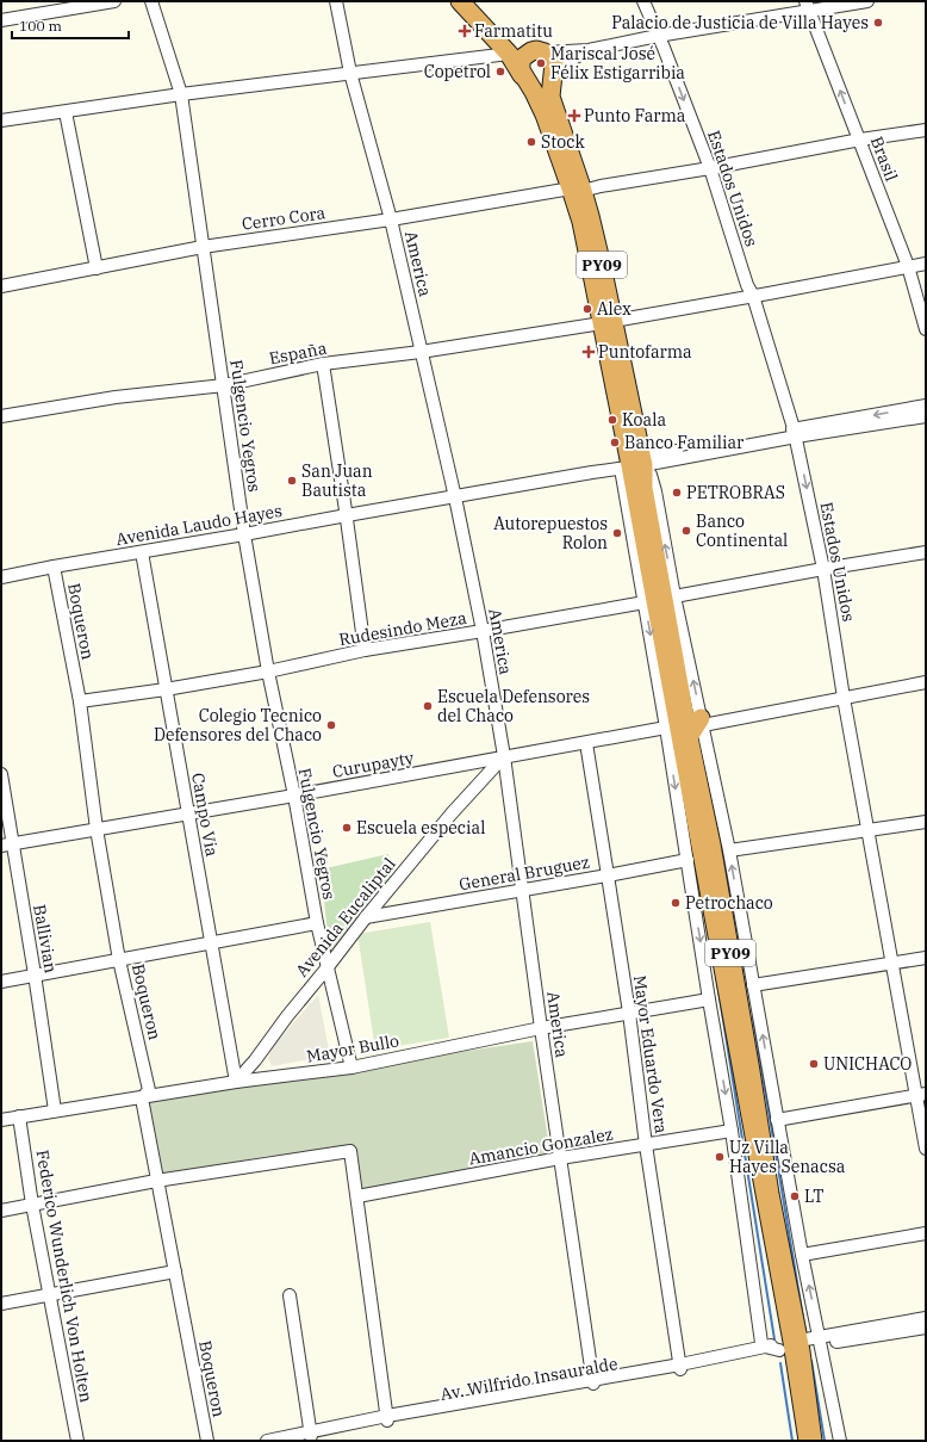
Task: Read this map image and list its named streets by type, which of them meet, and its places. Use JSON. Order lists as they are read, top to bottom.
{
  "streets": {
    "highway": ["PY09"],
    "street": [
      "Brasil",
      "Estados Unidos",
      "Cerro Cora",
      "America",
      "España",
      "Fulgencio Yegros",
      "Avenida Laudo Hayes",
      "Boqueron",
      "Rudesindo Meza",
      "Curupayty",
      "Campo Via",
      "General Bruguez",
      "Avenida Eucaliptal",
      "Ballivian",
      "Mayor Bullo",
      "Mayor Eduardo Vera",
      "Amancio Gonzalez",
      "Federico Wunderlich Von Holten",
      "Av. Wilfrido Insauralde"
    ]
  },
  "crossings": [
    ["Brasil", "Cerro Cora"],
    ["Brasil", "España"],
    ["Estados Unidos", "Cerro Cora"],
    ["Estados Unidos", "España"],
    ["Cerro Cora", "America"],
    ["Cerro Cora", "PY09"],
    ["Cerro Cora", "Fulgencio Yegros"],
    ["America", "España"],
    ["America", "Avenida Laudo Hayes"],
    ["America", "Rudesindo Meza"],
    ["America", "Curupayty"],
    ["America", "General Bruguez"],
    ["America", "Avenida Eucaliptal"],
    ["America", "Mayor Bullo"],
    ["America", "Amancio Gonzalez"],
    ["America", "Av. Wilfrido Insauralde"],
    ["PY09", "España"],
    ["PY09", "Avenida Laudo Hayes"],
    ["PY09", "Av. Wilfrido Insauralde"],
    ["España", "Fulgencio Yegros"],
    ["Fulgencio Yegros", "Avenida Laudo Hayes"],
    ["Fulgencio Yegros", "Rudesindo Meza"],
    ["Fulgencio Yegros", "Curupayty"],
    ["Fulgencio Yegros", "Avenida Eucaliptal"],
    ["Fulgencio Yegros", "Mayor Bullo"],
    ["Avenida Laudo Hayes", "Boqueron"],
    ["Avenida Laudo Hayes", "Campo Via"],
    ["Boqueron", "Rudesindo Meza"],
    ["Boqueron", "Curupayty"],
    ["Boqueron", "Mayor Bullo"],
    ["Rudesindo Meza", "Campo Via"],
    ["Curupayty", "Campo Via"],
    ["Curupayty", "Avenida Eucaliptal"],
    ["Curupayty", "Ballivian"],
    ["Curupayty", "Mayor Eduardo Vera"],
    ["Campo Via", "Avenida Eucaliptal"],
    ["Campo Via", "Mayor Bullo"],
    ["General Bruguez", "Avenida Eucaliptal"],
    ["General Bruguez", "Mayor Eduardo Vera"],
    ["Avenida Eucaliptal", "Mayor Bullo"],
    ["Ballivian", "Mayor Bullo"],
    ["Mayor Bullo", "Mayor Eduardo Vera"],
    ["Mayor Bullo", "Federico Wunderlich Von Holten"],
    ["Mayor Eduardo Vera", "Amancio Gonzalez"],
    ["Mayor Eduardo Vera", "Av. Wilfrido Insauralde"]
  ],
  "one_way": ["Brasil"],
  "places": {
    "other": [
      "Palacio de Justicia de Villa Hayes",
      "Mariscal José Félix Estigarribia",
      "Copetrol",
      "Stock",
      "Alex",
      "Koala",
      "Banco Familiar",
      "San Juan Bautista",
      "PETROBRAS",
      "Banco Continental",
      "Autorepuestos Rolon",
      "Escuela Defensores del Chaco",
      "Colegio Tecnico Defensores del Chaco",
      "Escuela especial",
      "Petrochaco",
      "UNICHACO",
      "Uz Villa Hayes Senacsa",
      "LT"
    ],
    "health": ["Farmatitu", "Punto Farma", "Puntofarma"]
  },
  "scale_bar": "100 m"
}
